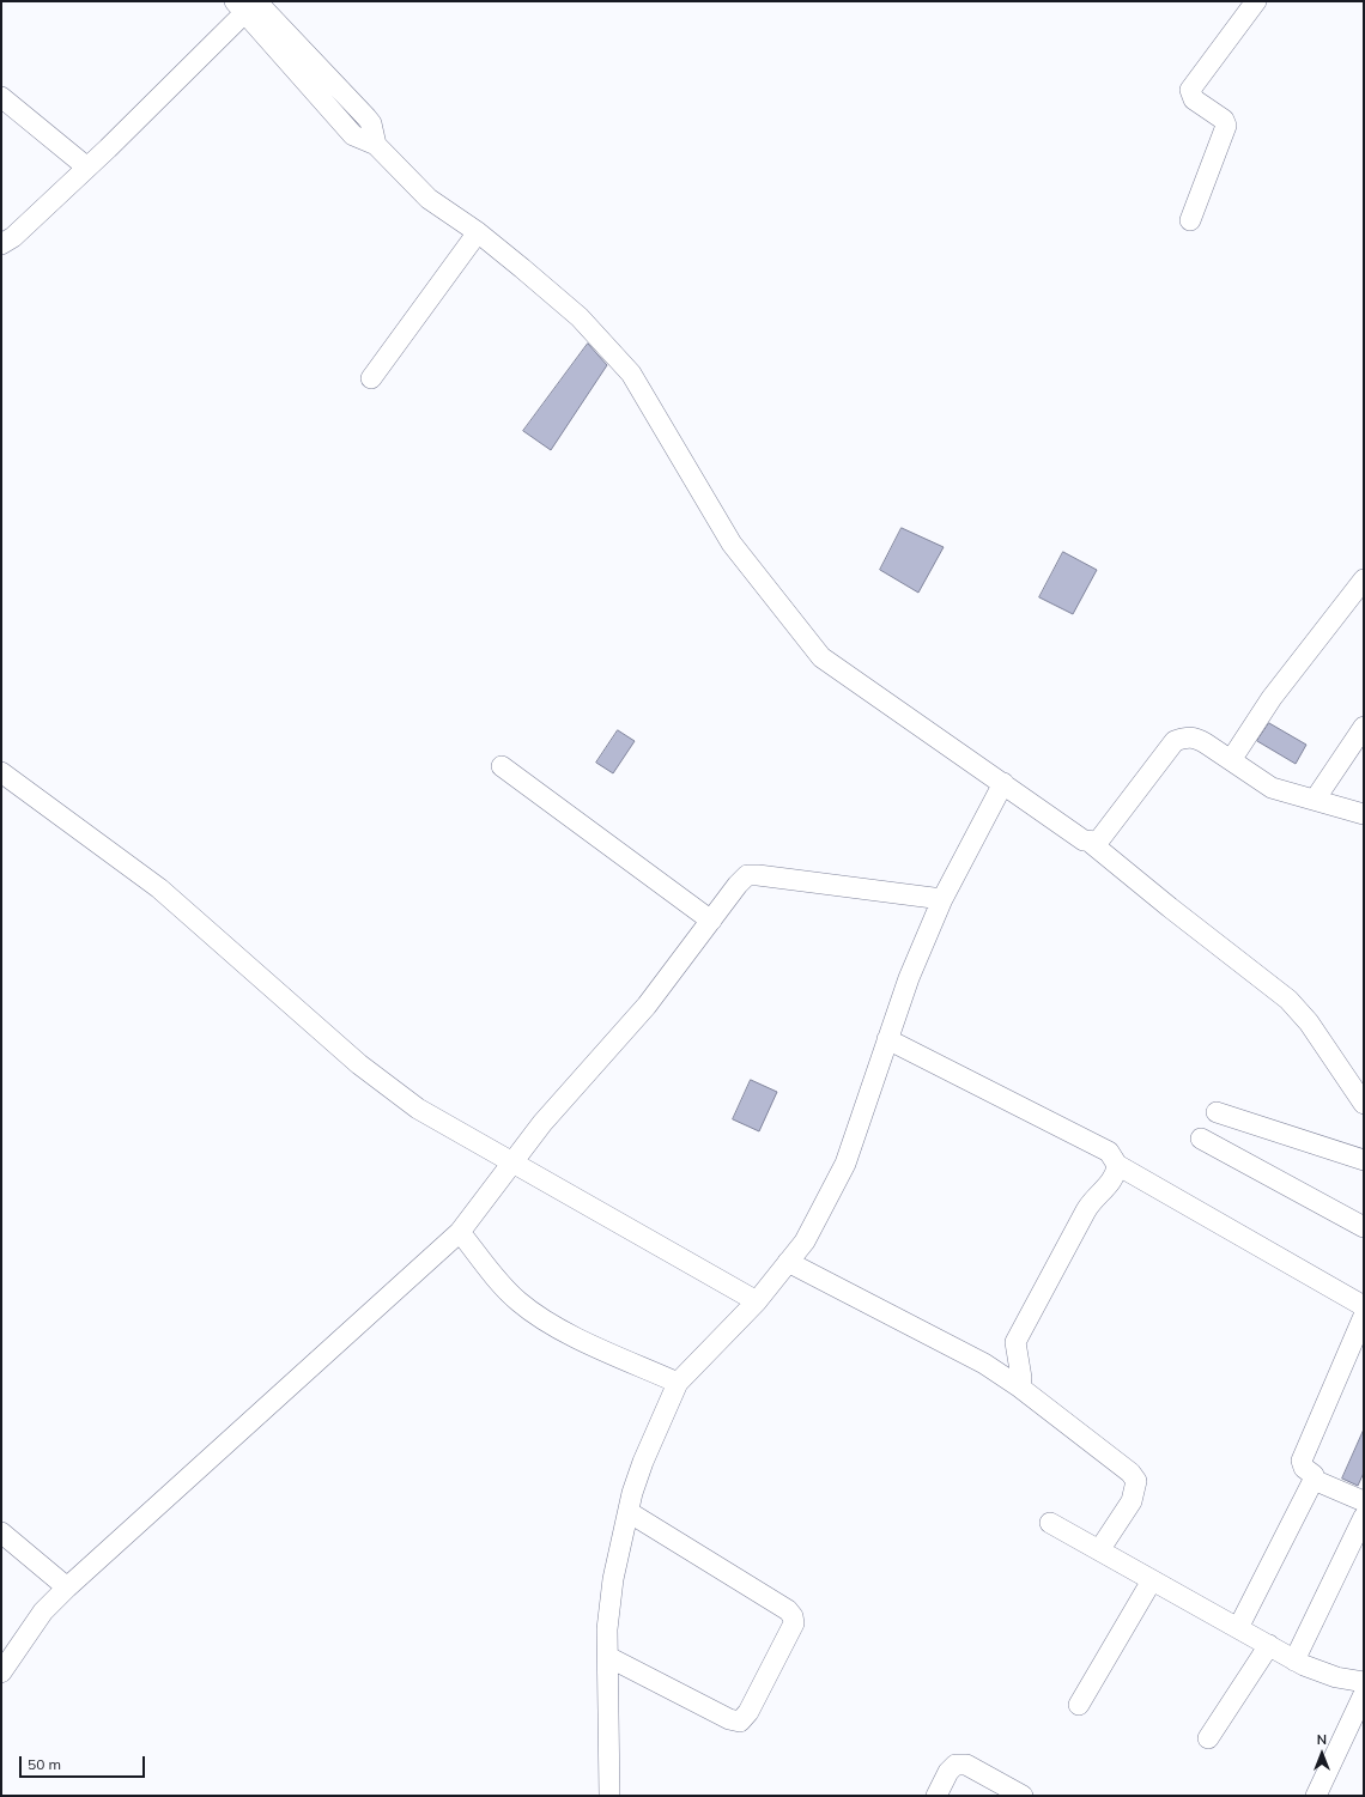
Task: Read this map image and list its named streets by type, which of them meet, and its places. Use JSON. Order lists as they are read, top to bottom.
{
  "scale_bar": "50 m",
  "north": "top"
}
